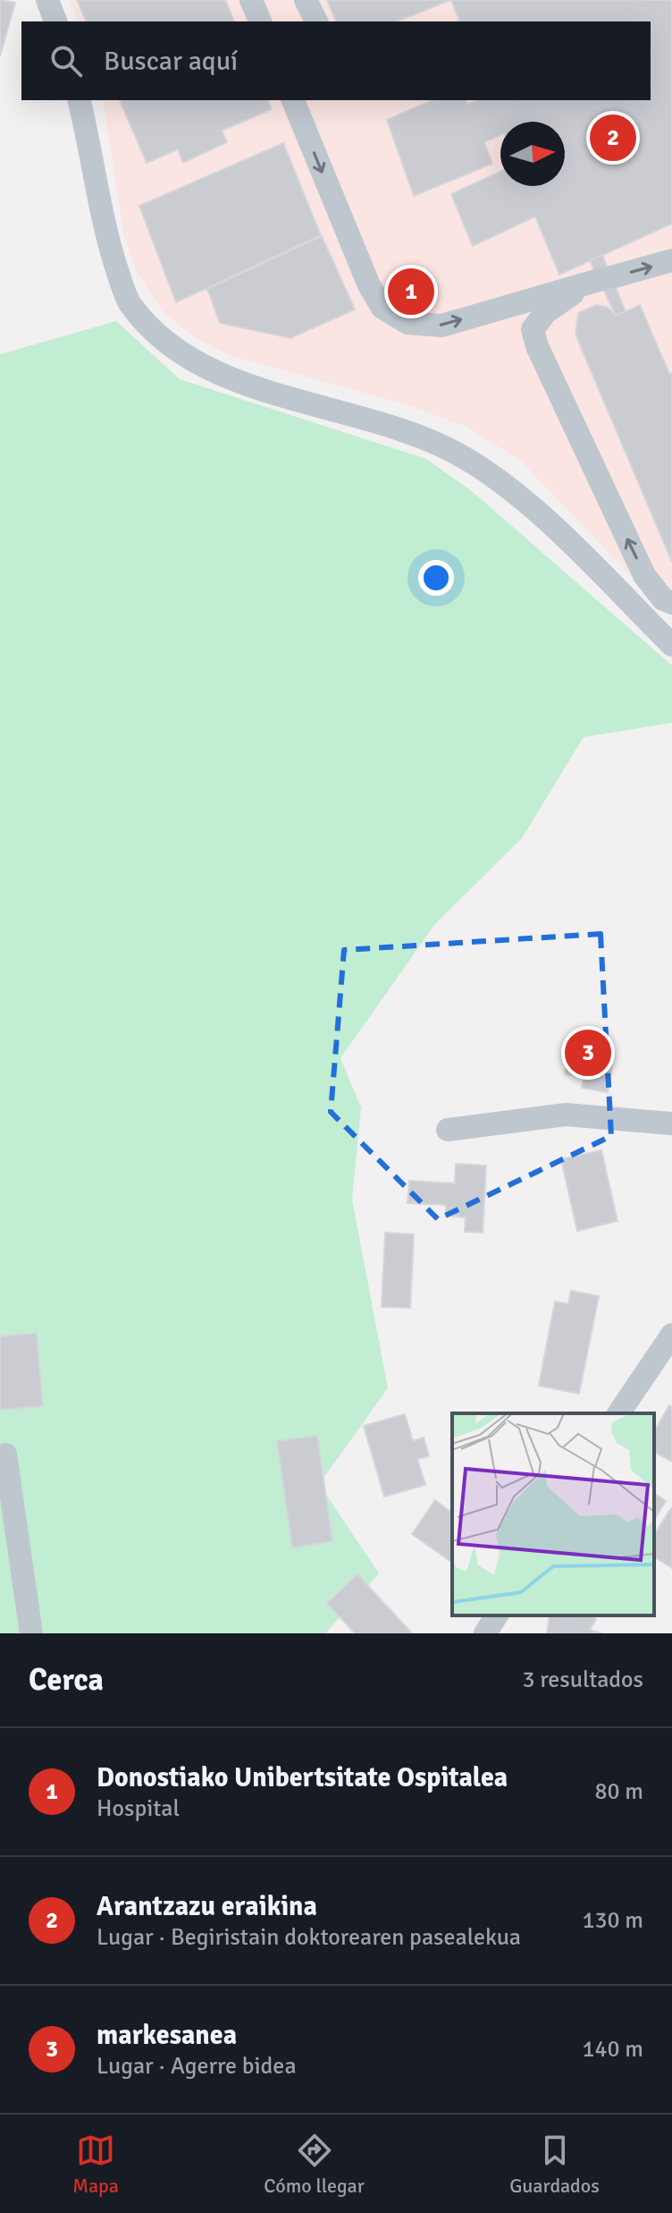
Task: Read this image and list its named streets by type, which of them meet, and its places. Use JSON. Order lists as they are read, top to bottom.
{
  "north": "right",
  "page": {
    "search": "Buscar aquí",
    "pins": ["2", "1", "3"],
    "heading": ["Cerca", "3 resultados"],
    "list": [
      {
        "mark": "1",
        "name": "Donostiako Unibertsitate Ospitalea",
        "note": "Hospital",
        "value": "80 m"
      },
      {
        "mark": "2",
        "name": "Arantzazu eraikina",
        "note": "Lugar · Begiristain doktorearen pasealekua",
        "value": "130 m"
      },
      {
        "mark": "3",
        "name": "markesanea",
        "note": "Lugar · Agerre bidea",
        "value": "140 m"
      }
    ],
    "nav": ["Mapa", "Cómo llegar", "Guardados"]
  }
}
